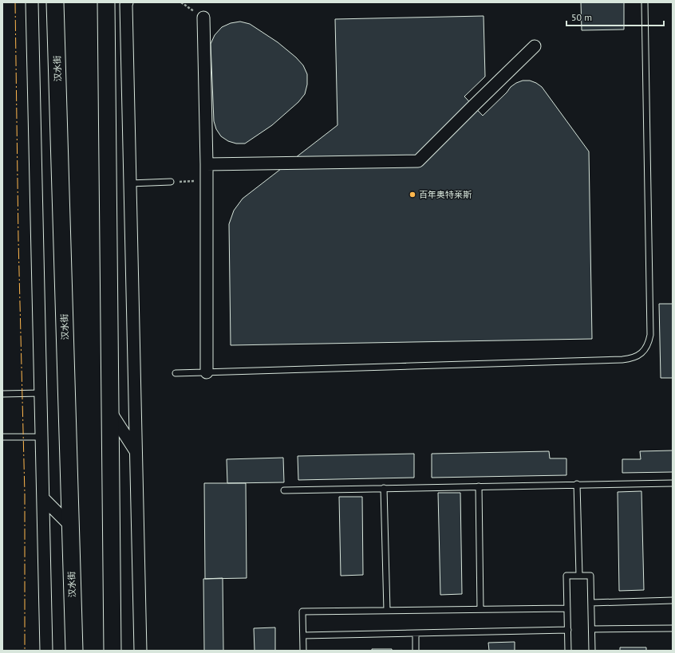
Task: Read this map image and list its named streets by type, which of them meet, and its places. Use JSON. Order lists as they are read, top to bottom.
{
  "streets": {
    "main road": ["汉水街"]
  },
  "places": ["百年奥特莱斯"],
  "scale_bar": "50 m"
}
